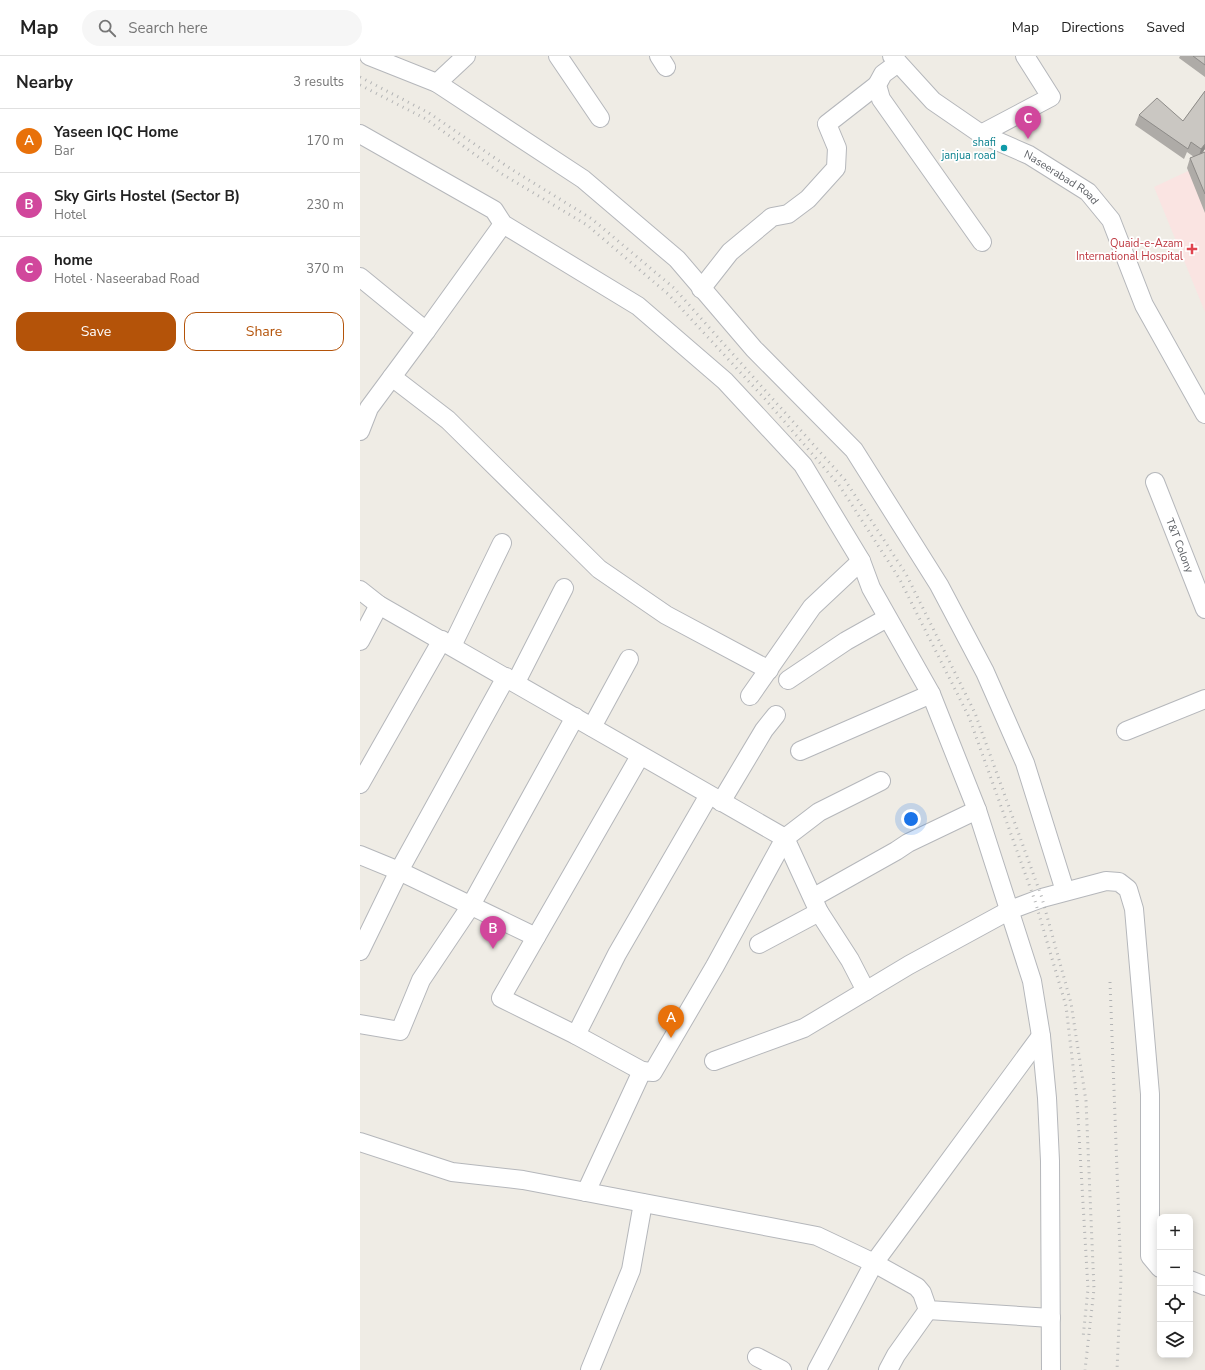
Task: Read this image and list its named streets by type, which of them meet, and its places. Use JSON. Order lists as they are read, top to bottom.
{
  "streets": {
    "street": ["Naseerabad Road", "T&T Colony"]
  },
  "places": {
    "other": ["shafi janjua road"],
    "health": ["Quaid-e-Azam International Hospital"]
  },
  "page": {
    "header": "Map",
    "search": "Search here",
    "nav": ["Map", "Directions", "Saved"],
    "heading": ["Nearby", "3 results"],
    "pins": ["C", "B", "A"],
    "list": [
      {
        "mark": "A",
        "name": "Yaseen IQC Home",
        "note": "Bar",
        "value": "170 m"
      },
      {
        "mark": "B",
        "name": "Sky Girls Hostel (Sector B)",
        "note": "Hotel",
        "value": "230 m"
      },
      {
        "mark": "C",
        "name": "home",
        "note": "Hotel · Naseerabad Road",
        "value": "370 m"
      }
    ],
    "buttons": ["Save", "Share"],
    "map_buttons": ["+", "−"]
  }
}
